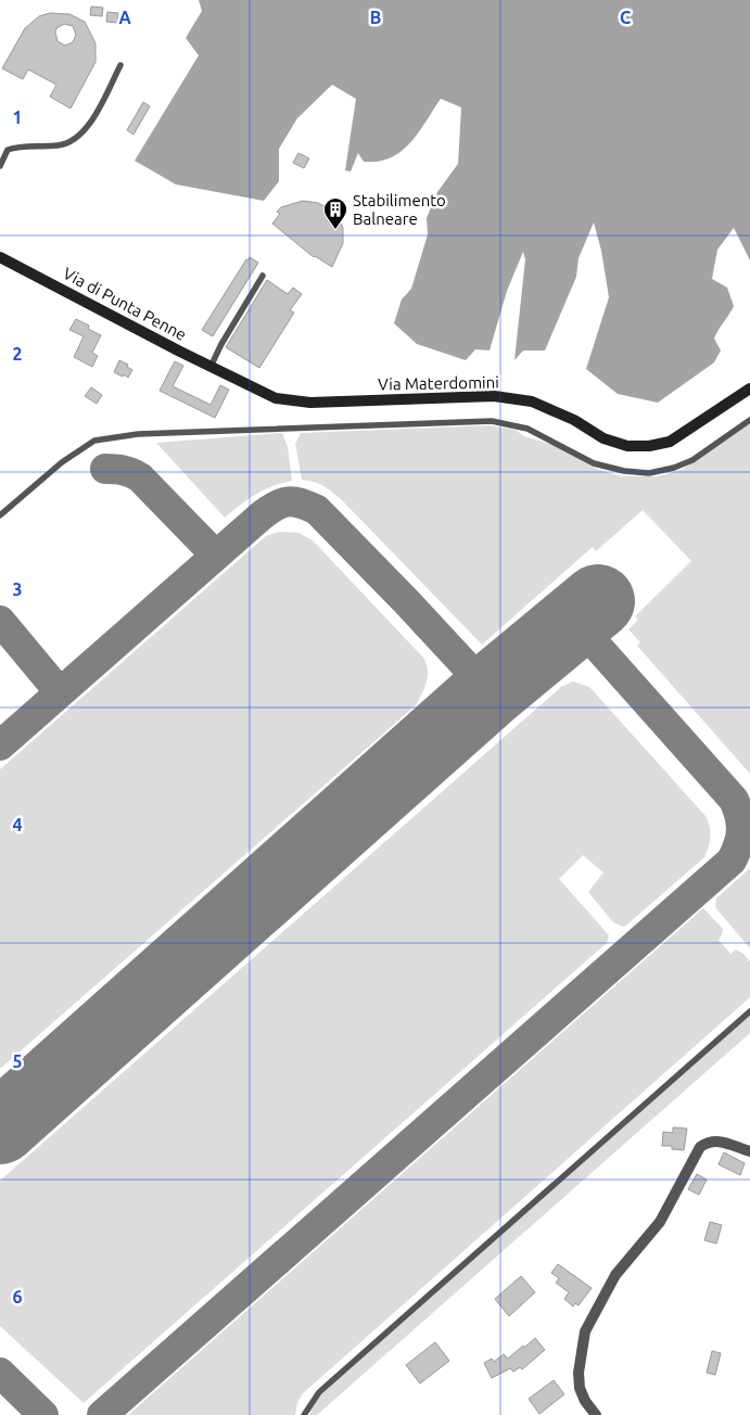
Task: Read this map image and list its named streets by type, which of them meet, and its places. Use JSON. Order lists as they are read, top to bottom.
{
  "streets": {
    "street": ["Via di Punta Penne", "Via Materdomini"]
  },
  "crossings": [
    ["Via di Punta Penne", "Via Materdomini"]
  ],
  "places": {
    "building": ["Stabilimento Balneare"]
  },
  "grid": {
    "columns": ["A", "B", "C"],
    "rows": [
      "1",
      "2",
      "3",
      "4",
      "5",
      "6"
    ]
  }
}
